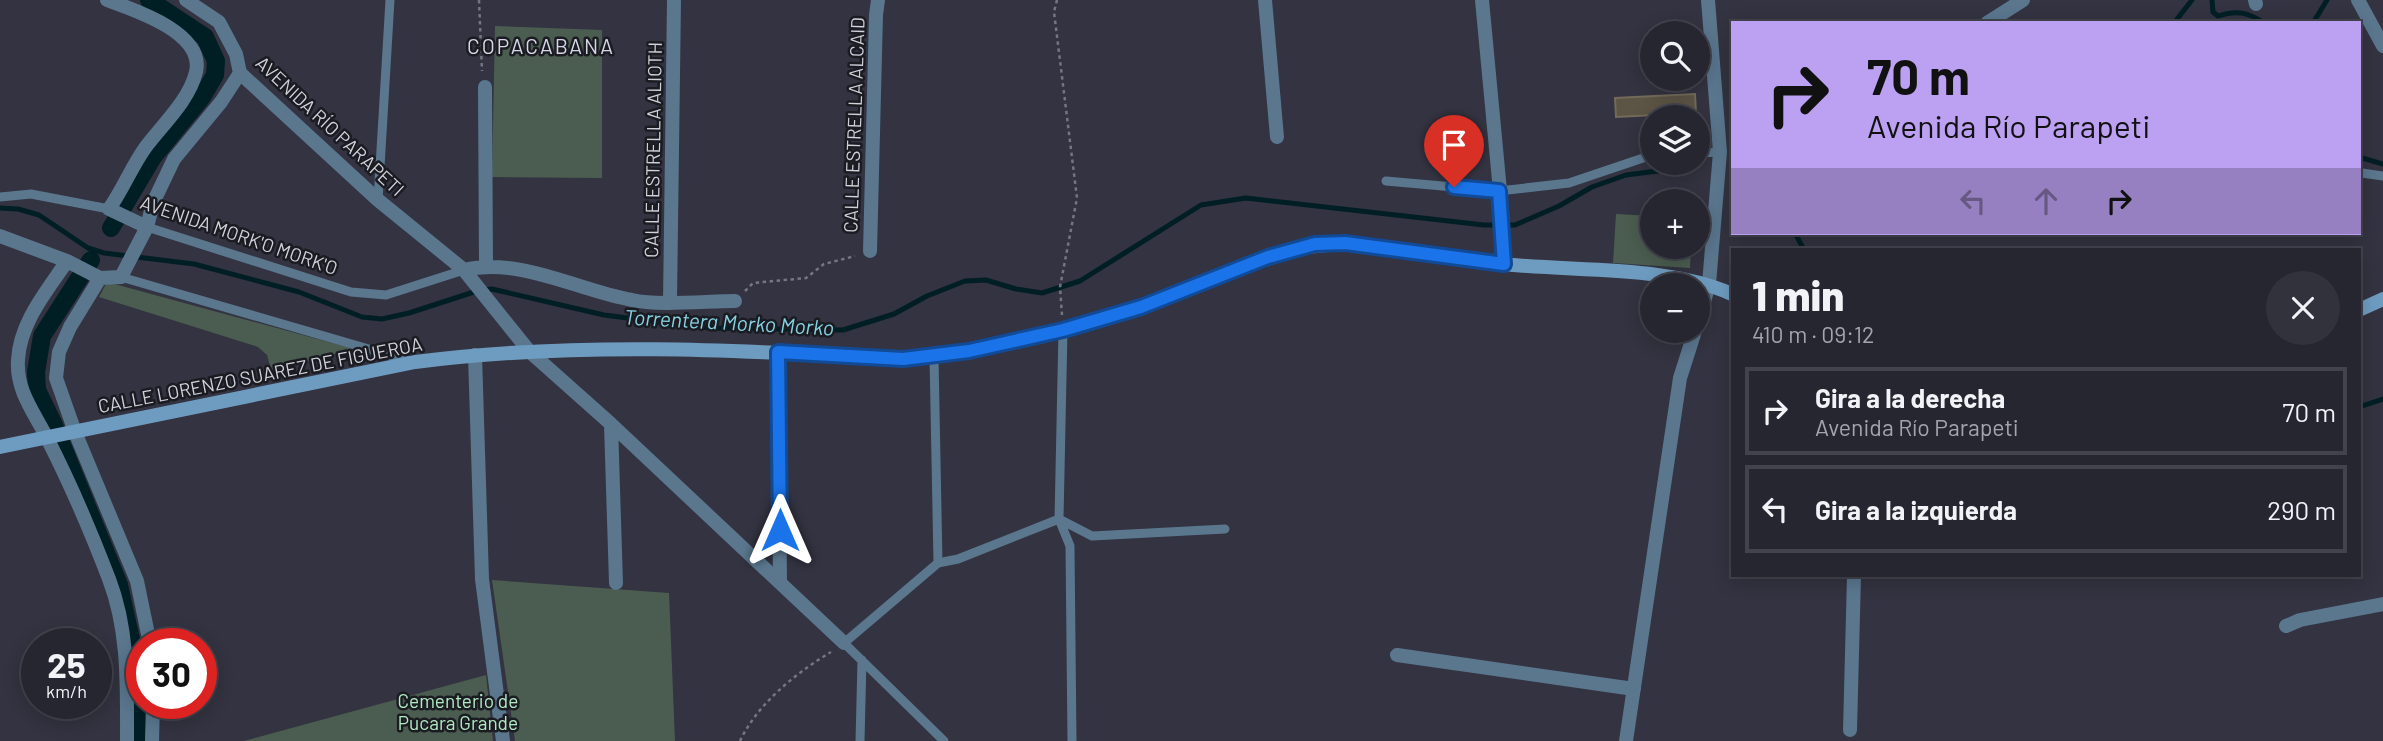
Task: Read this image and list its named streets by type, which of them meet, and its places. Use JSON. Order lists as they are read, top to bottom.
{
  "streets": {
    "main road": ["CALLE LORENZO SUAREZ DE FIGUEROA"],
    "street": [
      "CALLE ESTRELLA ALCAID",
      "AVENIDA RÍO PARAPETI",
      "CALLE ESTRELLA ALIOTH",
      "AVENIDA MORK'O MORK'O"
    ]
  },
  "crossings": [
    ["AVENIDA RÍO PARAPETI", "AVENIDA MORK'O MORK'O"],
    ["AVENIDA RÍO PARAPETI", "CALLE LORENZO SUAREZ DE FIGUEROA"]
  ],
  "districts": ["COPACABANA"],
  "water": ["Torrentera Morko Morko"],
  "parks": ["Cementerio de Pucara Grande"],
  "page": {
    "map_buttons": ["+", "−"],
    "turn": ["70 m", "Avenida Río Parapeti"],
    "heading": ["1 min", "410 m · 09:12"],
    "list": [
      {
        "name": "Gira a la derecha",
        "note": "Avenida Río Parapeti",
        "value": "70 m"
      },
      {
        "name": "Gira a la izquierda",
        "value": "290 m"
      }
    ],
    "speed": "25 km/h",
    "limit": "30"
  }
}
